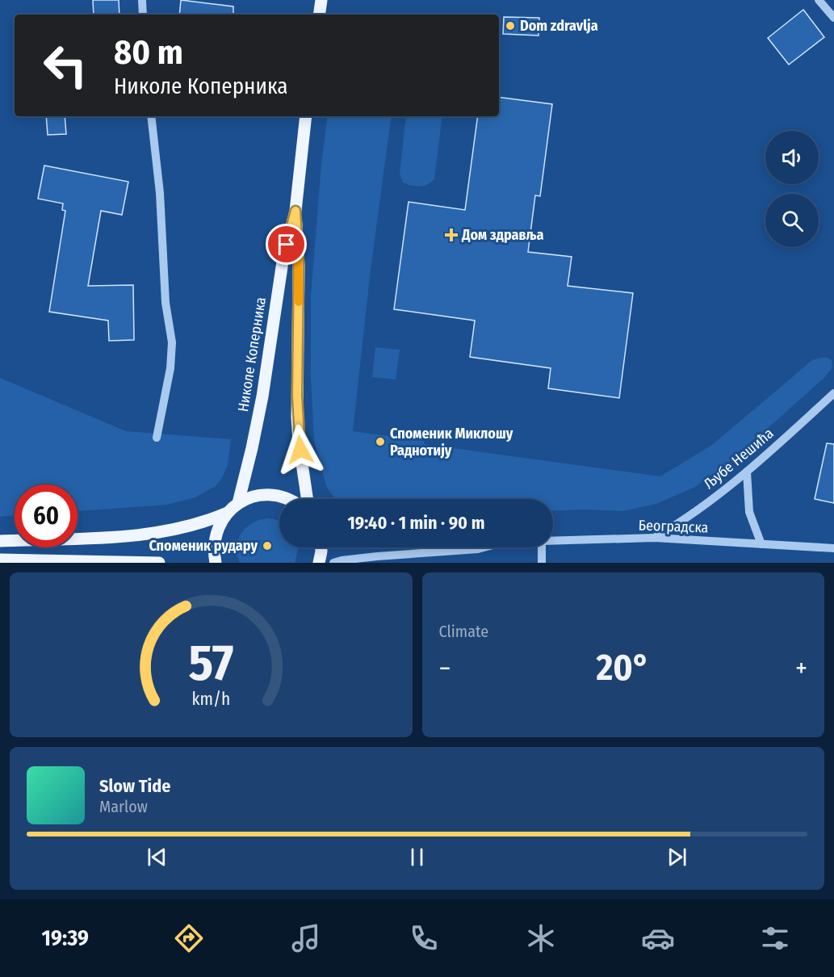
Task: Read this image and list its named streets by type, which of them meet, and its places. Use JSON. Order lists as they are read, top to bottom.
{
  "streets": {
    "main road": ["Николе Коперника"],
    "street": ["Љубе Нешића", "Београдска"]
  },
  "crossings": [
    ["Љубе Нешића", "Београдска"]
  ],
  "places": {
    "other": ["Dom zdravlja", "Споменик Миклошу Раднотију", "Споменик рудару"],
    "health": ["Дом здравља"]
  },
  "page": {
    "turn": ["80 m", "Николе Коперника"],
    "limit": "60",
    "trip": "19:40 · 1 min · 90 m",
    "tile": "Climate",
    "heat": ["−", "20°", "+"],
    "song": ["Slow Tide", "Marlow"],
    "tabs": "19:39",
    "gauge": ["57", "km/h"]
  }
}
